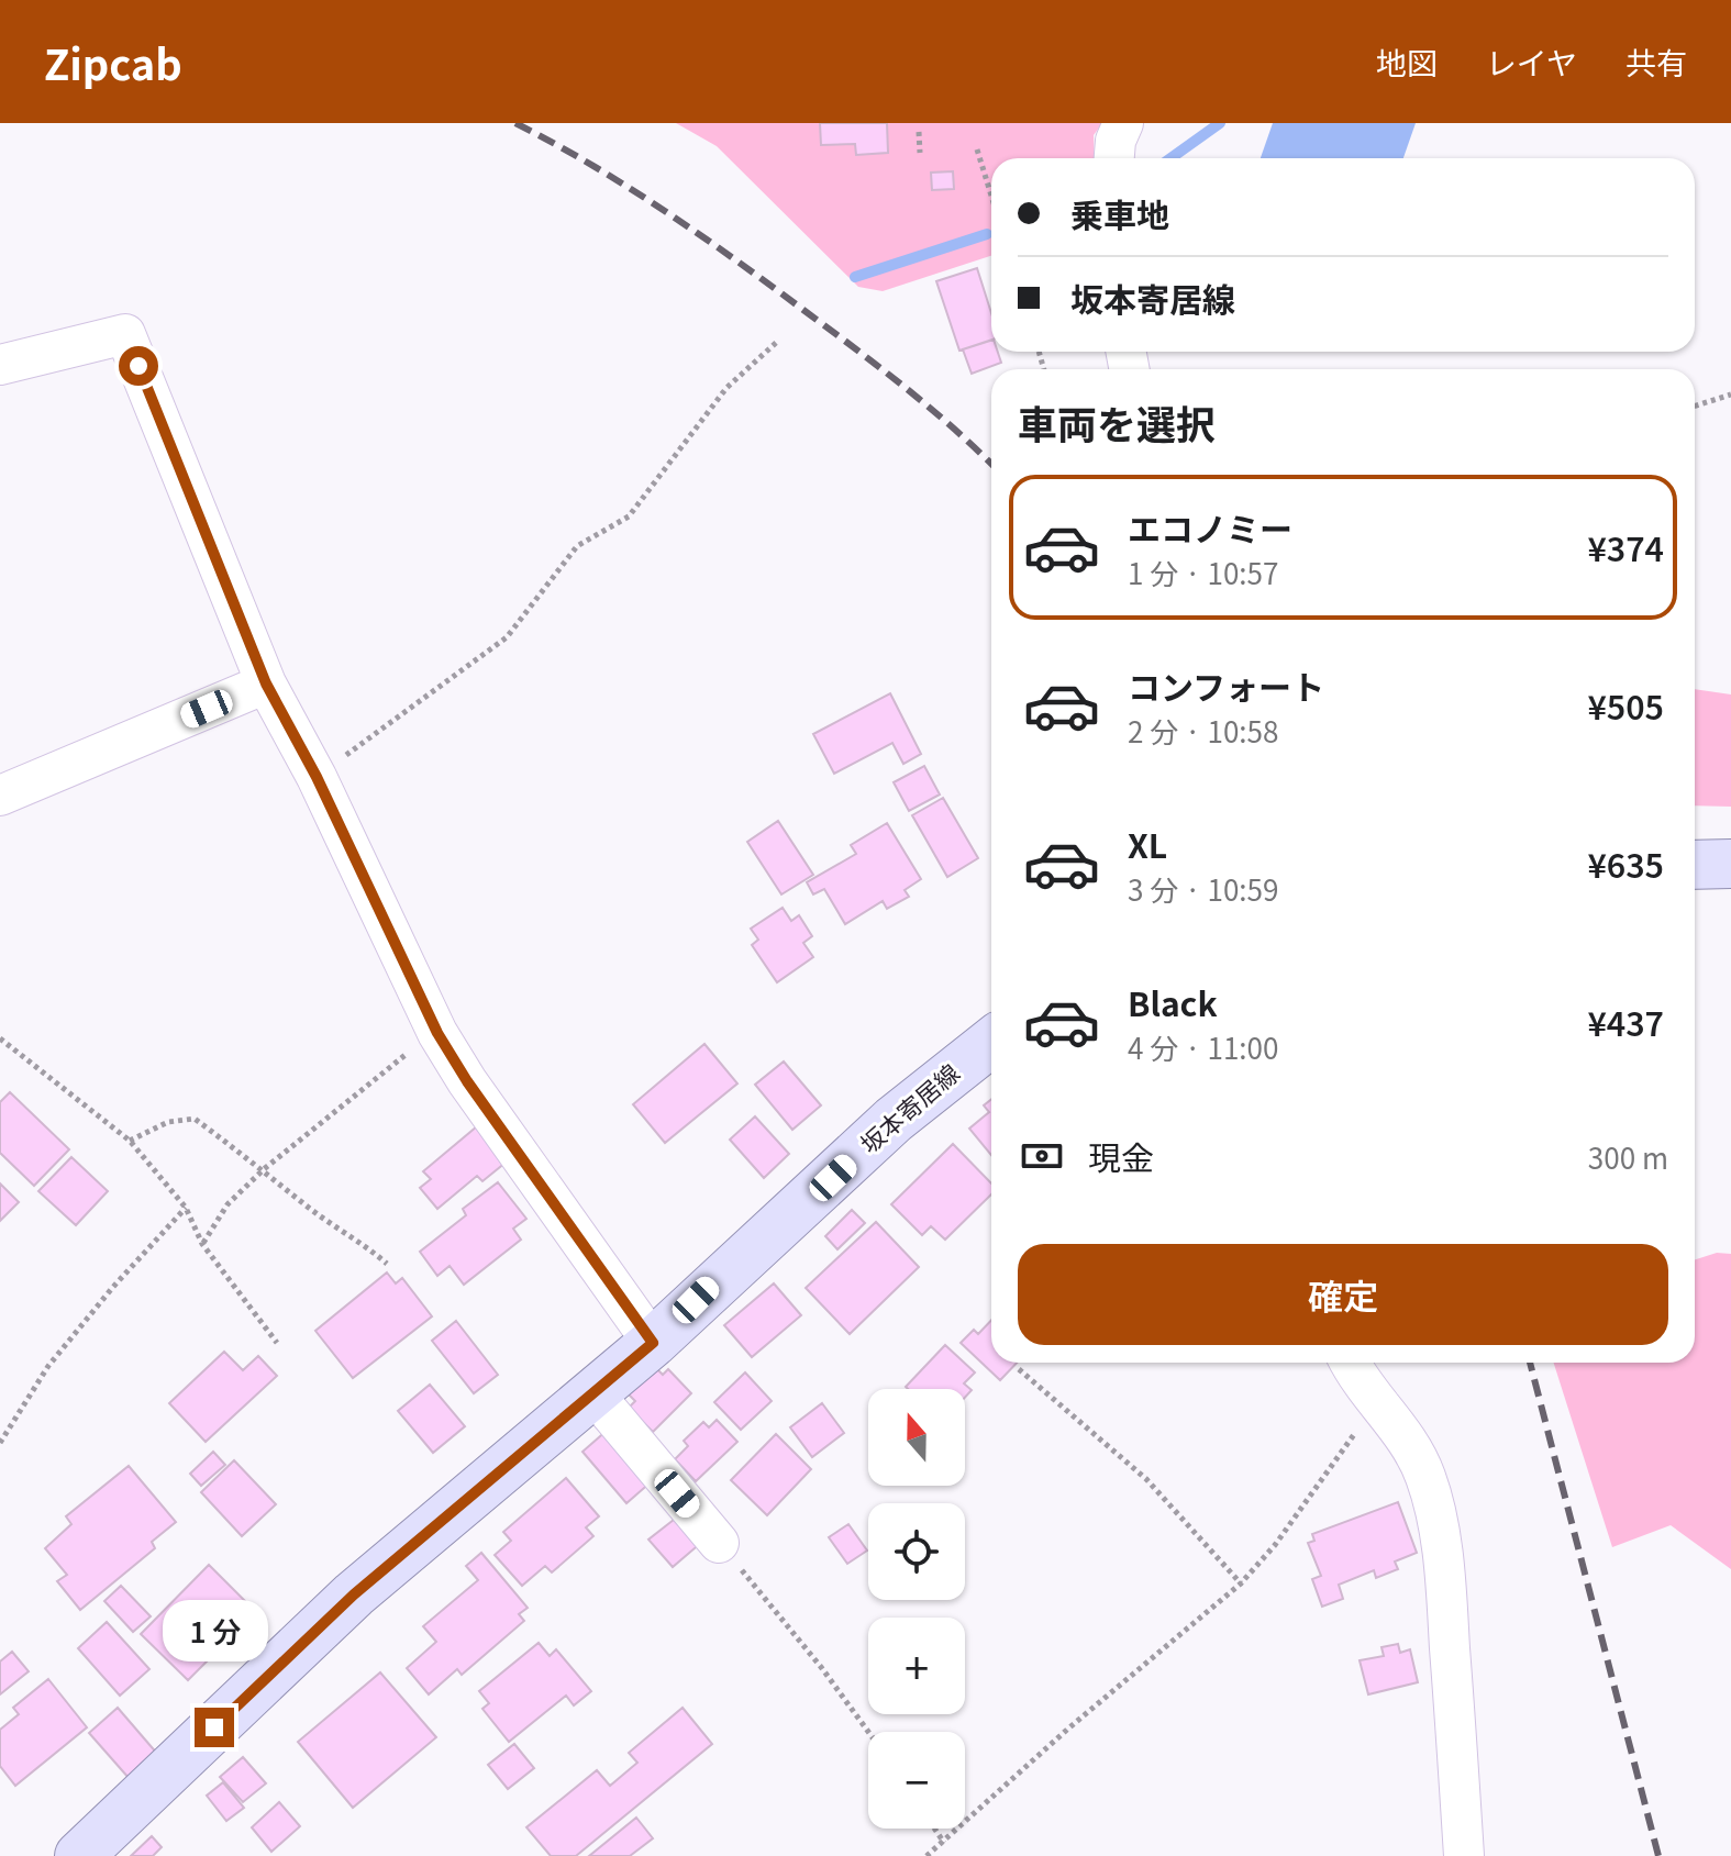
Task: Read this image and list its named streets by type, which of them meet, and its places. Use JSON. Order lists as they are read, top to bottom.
{
  "streets": {
    "main road": ["坂本寄居線"]
  },
  "north": "top",
  "page": {
    "header": "Zipcab",
    "nav": ["地図", "レイヤ", "共有"],
    "banner": ["乗車地", "坂本寄居線"],
    "heading": "車両を選択",
    "list": [
      {
        "name": "エコノミー",
        "note": "1 分 · 10:57",
        "value": "¥374"
      },
      {
        "name": "コンフォート",
        "note": "2 分 · 10:58",
        "value": "¥505"
      },
      {
        "name": "XL",
        "note": "3 分 · 10:59",
        "value": "¥635"
      },
      {
        "name": "Black",
        "note": "4 分 · 11:00",
        "value": "¥437"
      }
    ],
    "pay": ["現金", "300 m"],
    "buttons": "確定",
    "map_buttons": ["+", "−"],
    "bubble": "1 分"
  }
}
